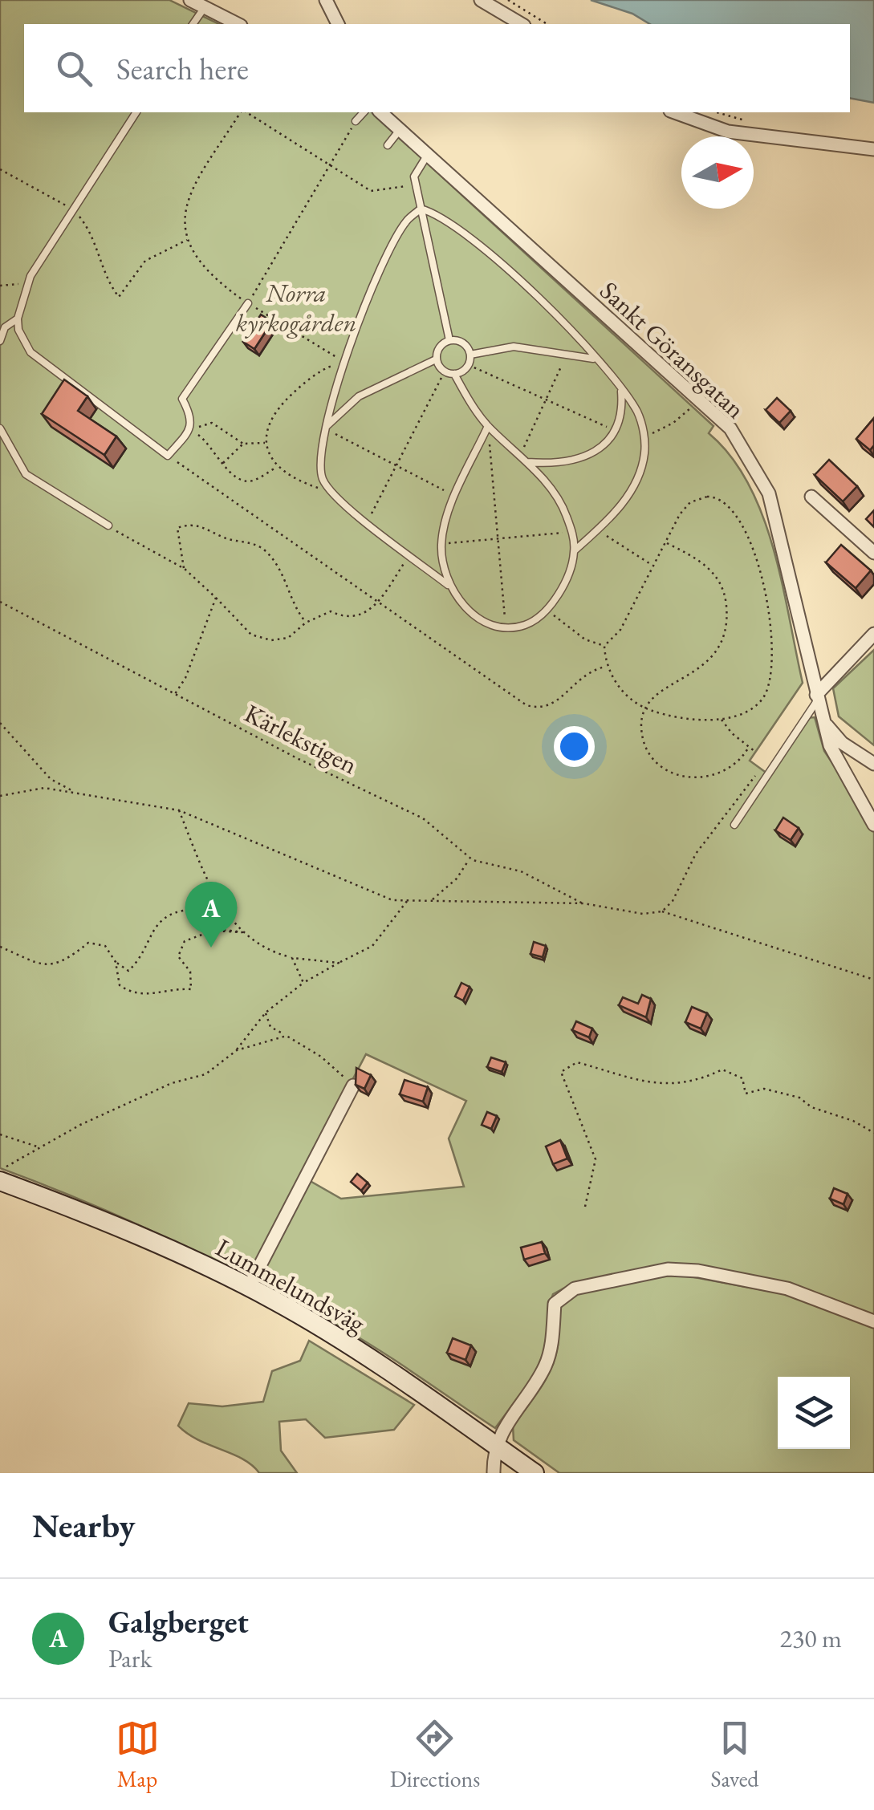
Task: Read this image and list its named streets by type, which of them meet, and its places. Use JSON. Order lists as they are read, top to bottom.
{
  "streets": {
    "main road": ["Lummelundsväg"],
    "street": ["Sankt Göransgatan"],
    "path": ["Kärlekstigen"]
  },
  "parks": ["Norra kyrkogården"],
  "north": "right",
  "page": {
    "search": "Search here",
    "pins": "A",
    "heading": "Nearby",
    "list": [
      {
        "mark": "A",
        "name": "Galgberget",
        "note": "Park",
        "value": "230 m"
      }
    ],
    "nav": ["Map", "Directions", "Saved"]
  }
}
